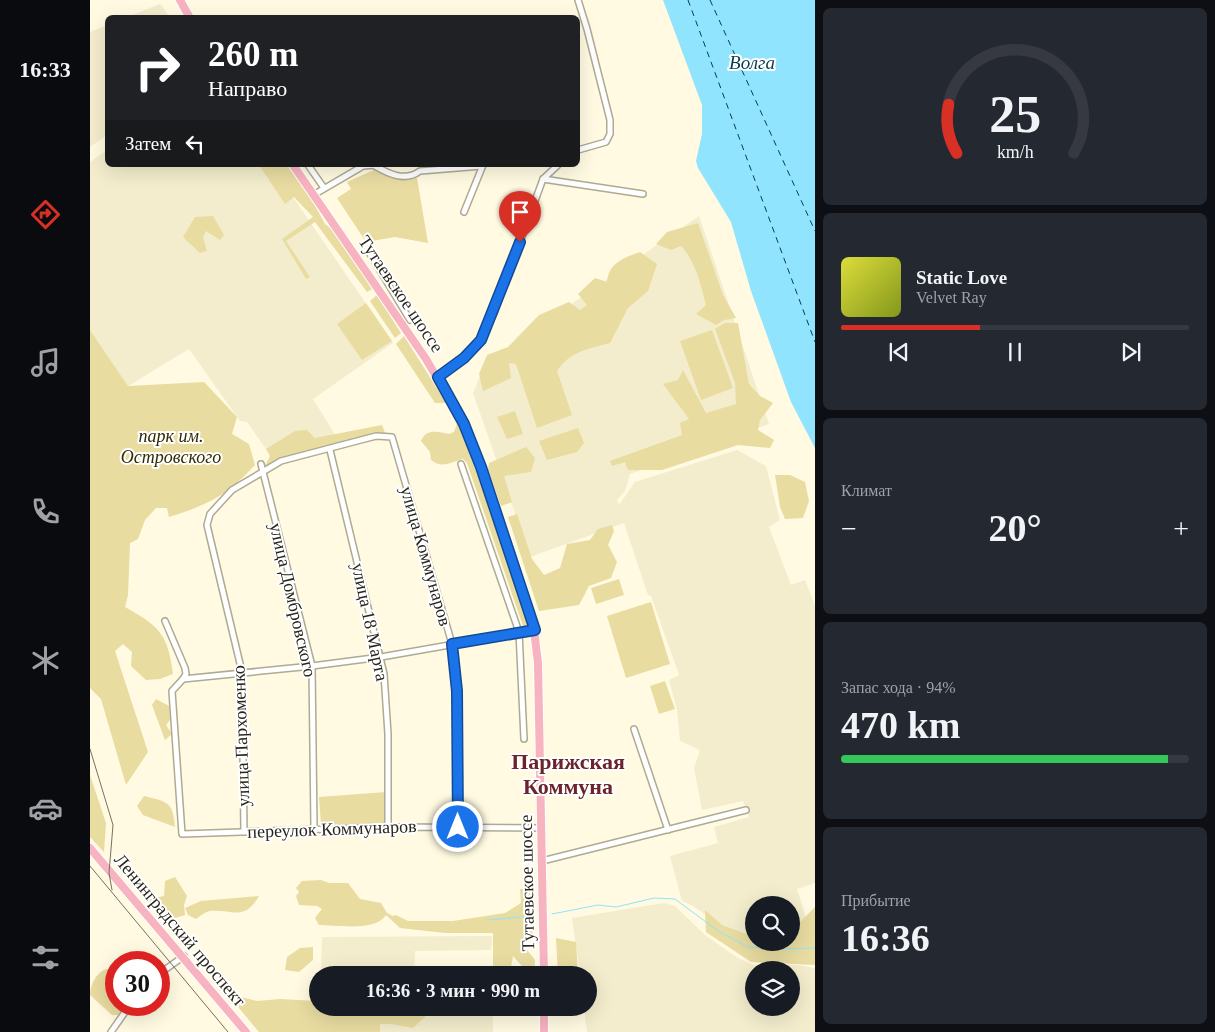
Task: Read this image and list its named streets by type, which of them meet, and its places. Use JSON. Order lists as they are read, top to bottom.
{
  "streets": {
    "main road": ["Тутаевское шоссе", "Ленинградский проспект"],
    "street": [
      "улица Коммунаров",
      "улица Домбровского",
      "улица 18 Марта",
      "улица Пархоменко",
      "переулок Коммунаров"
    ]
  },
  "crossings": [
    ["Тутаевское шоссе", "переулок Коммунаров"],
    ["улица Коммунаров", "улица 18 Марта"],
    ["улица Коммунаров", "переулок Коммунаров"],
    ["улица Домбровского", "улица Пархоменко"],
    ["улица Домбровского", "переулок Коммунаров"],
    ["улица 18 Марта", "переулок Коммунаров"],
    ["улица Пархоменко", "переулок Коммунаров"]
  ],
  "districts": ["Парижская Коммуна"],
  "water": ["Волга"],
  "parks": ["парк им. Островского"],
  "page": {
    "tabs": "16:33",
    "turn": ["260 m", "Направо"],
    "then": "Затем",
    "song": ["Static Love", "Velvet Ray"],
    "tile": [
      "Климат",
      ["Запас хода · 94%", "470 km"],
      ["Прибытие", "16:36"]
    ],
    "heat": ["−", "20°", "+"],
    "limit": "30",
    "trip": "16:36 · 3 мин · 990 m",
    "gauge": ["25", "km/h"]
  }
}
